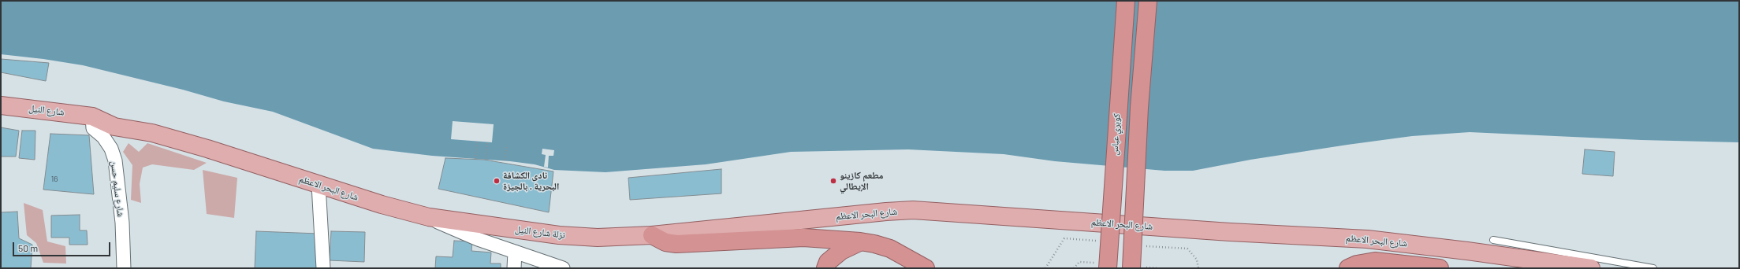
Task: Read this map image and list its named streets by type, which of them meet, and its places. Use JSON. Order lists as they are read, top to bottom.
{
  "streets": {
    "highway": ["كوبري عباس"],
    "main road": ["شارع النيل", "شارع البحر الاعظم", "نزلة شارع النيل"],
    "street": ["شارع سليم حسن"]
  },
  "crossings": [
    ["شارع النيل", "شارع البحر الاعظم"],
    ["شارع النيل", "شارع سليم حسن"],
    ["شارع البحر الاعظم", "شارع سليم حسن"],
    ["شارع البحر الاعظم", "نزلة شارع النيل"]
  ],
  "places": ["نادى الكشافة البحرية . بالجيزة", "مطعم كازينو الإيطالي"],
  "house_numbers": ["16"],
  "scale_bar": "50 m"
}
